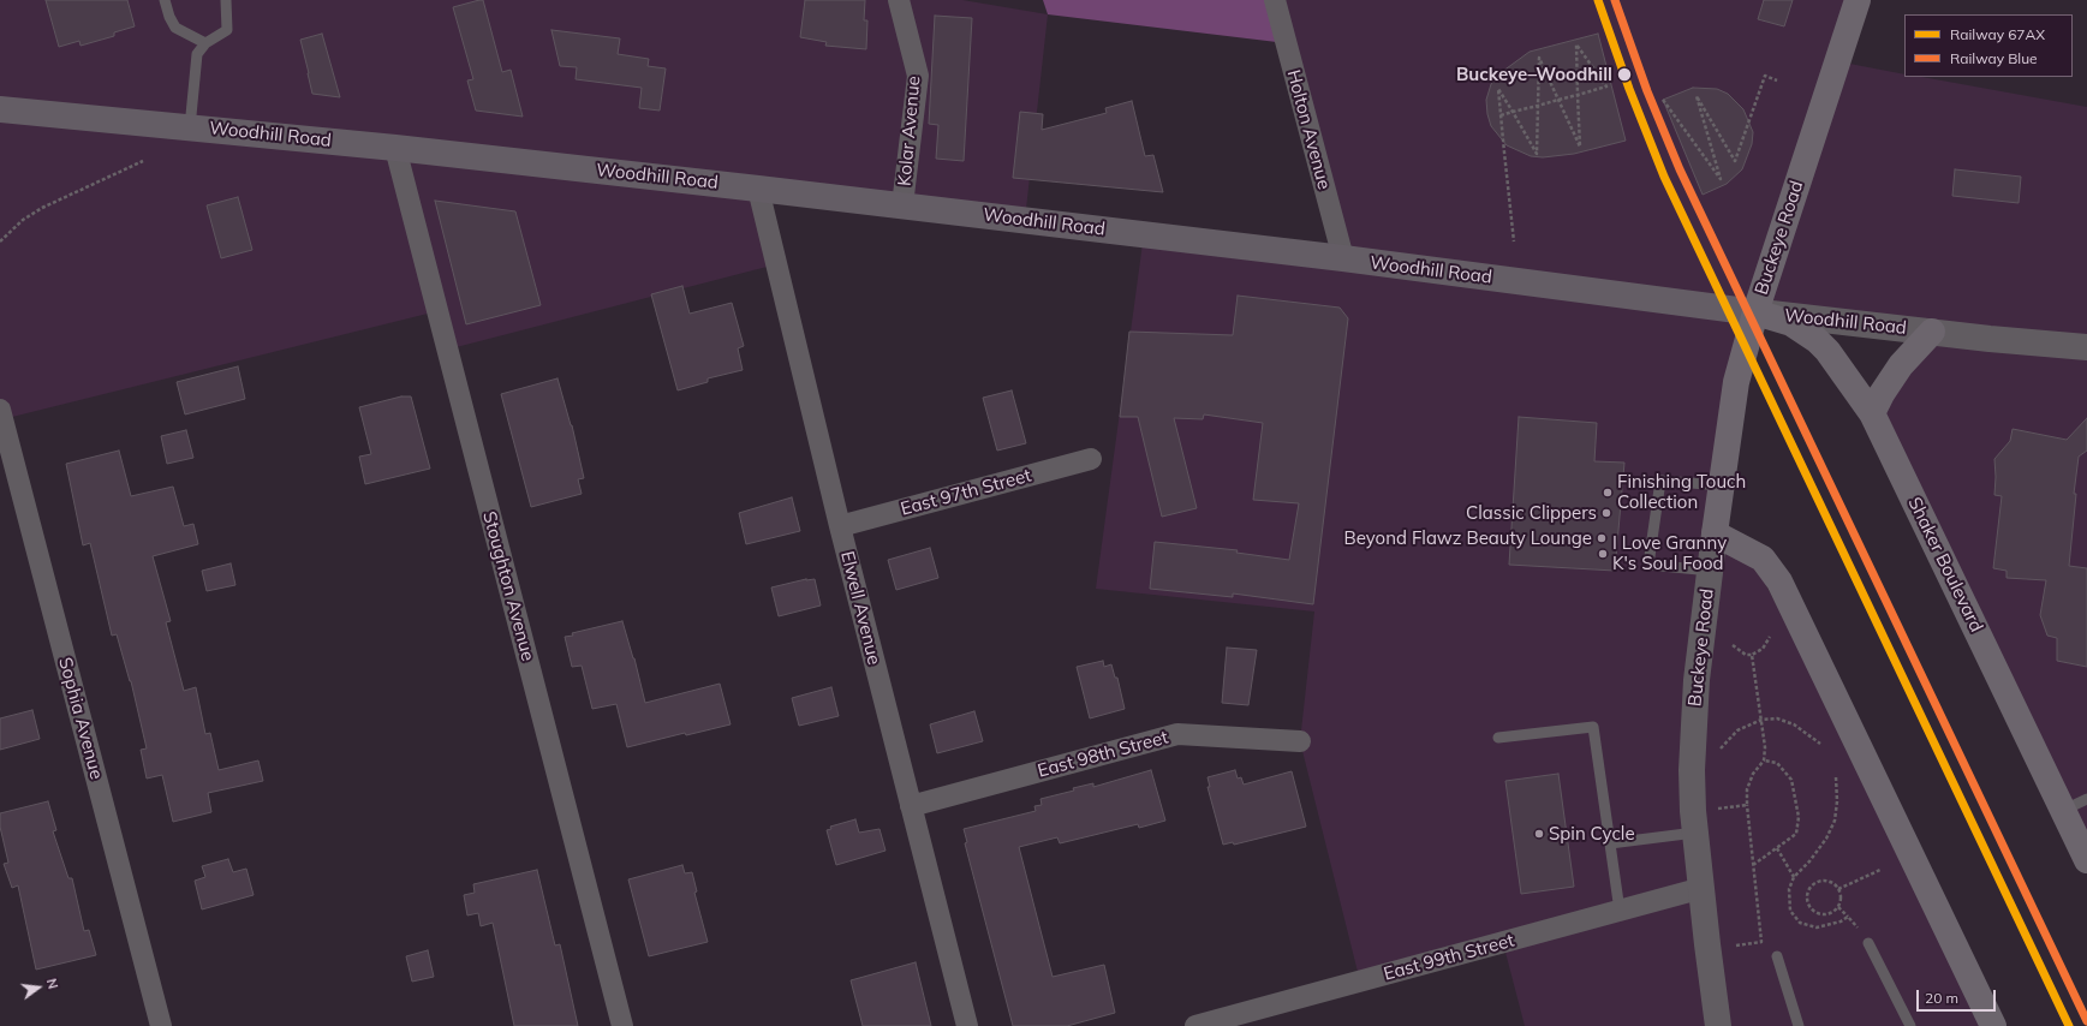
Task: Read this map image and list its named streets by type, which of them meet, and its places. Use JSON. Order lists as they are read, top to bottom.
{
  "streets": {
    "main road": ["Woodhill Road", "Buckeye Road", "Shaker Boulevard"],
    "street": [
      "Holton Avenue",
      "Kolar Avenue",
      "East 97th Street",
      "Stoughton Avenue",
      "Elwell Avenue",
      "Sophia Avenue",
      "East 98th Street",
      "East 99th Street"
    ]
  },
  "crossings": [
    ["Holton Avenue", "Woodhill Road"],
    ["Kolar Avenue", "Woodhill Road"],
    ["Woodhill Road", "Buckeye Road"],
    ["Woodhill Road", "Shaker Boulevard"],
    ["Woodhill Road", "Stoughton Avenue"],
    ["Woodhill Road", "Elwell Avenue"],
    ["Buckeye Road", "Shaker Boulevard"],
    ["Buckeye Road", "East 99th Street"],
    ["East 97th Street", "Elwell Avenue"],
    ["Elwell Avenue", "East 98th Street"]
  ],
  "places": [
    "Buckeye–Woodhill",
    "Finishing Touch Collection",
    "Classic Clippers",
    "Beyond Flawz Beauty Lounge",
    "I Love Granny K's Soul Food",
    "Spin Cycle"
  ],
  "lines": ["rail line 67AX", "rail line Blue"],
  "legend": ["Railway 67AX", "Railway Blue"],
  "scale_bar": "20 m",
  "north": "right"
}
